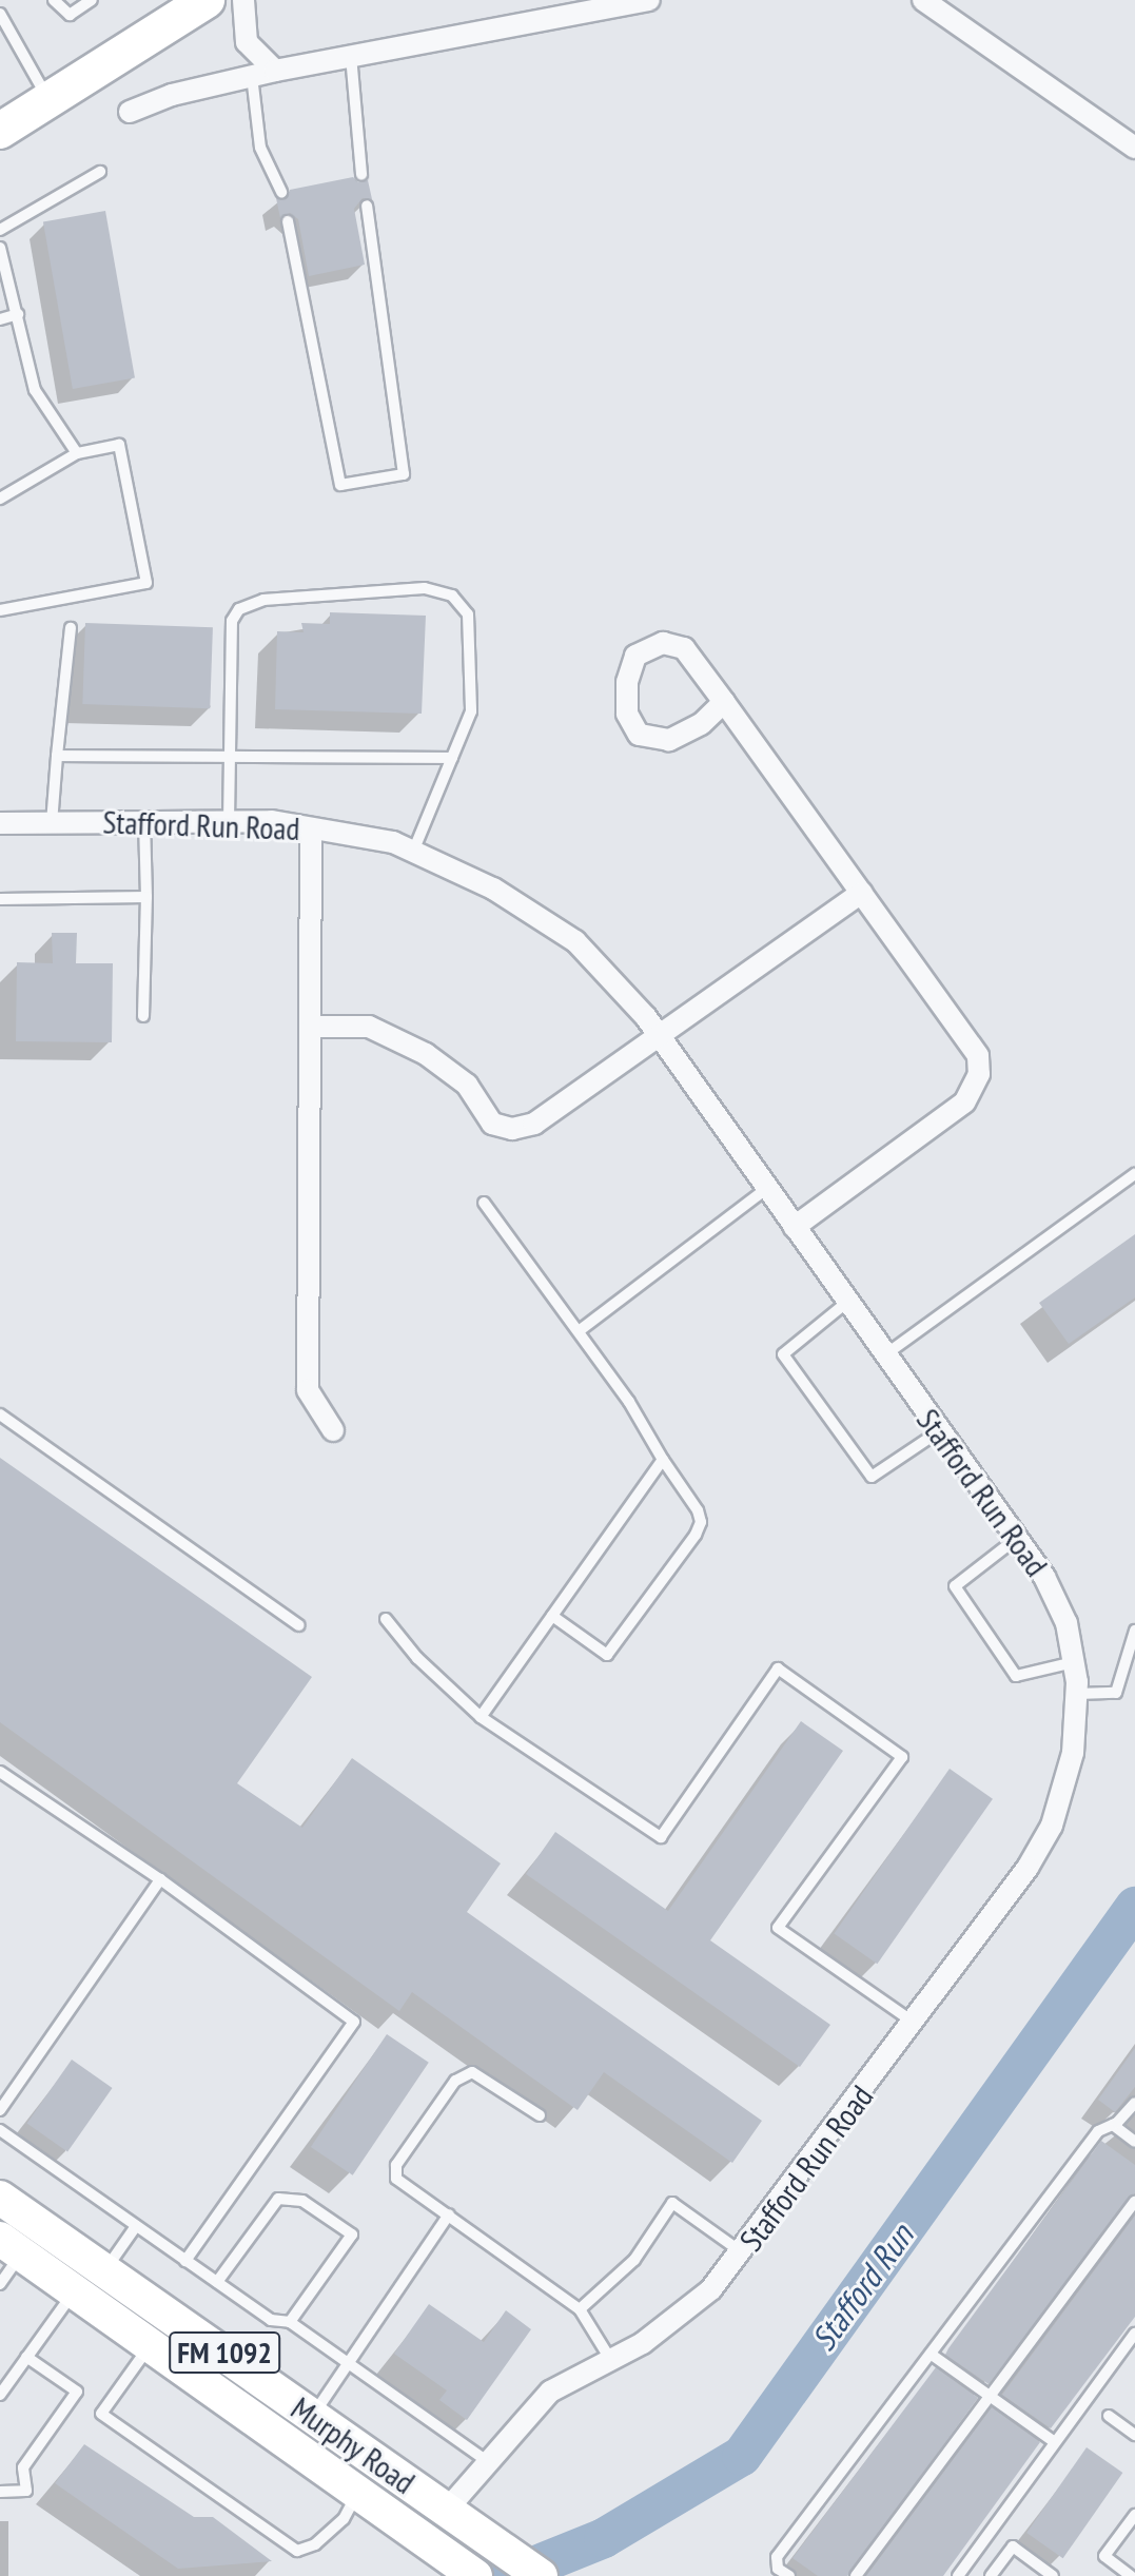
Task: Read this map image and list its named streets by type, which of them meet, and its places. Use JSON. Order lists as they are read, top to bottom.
{
  "streets": {
    "main road": ["FM 1092", "Murphy Road"],
    "street": ["Stafford Run Road"]
  },
  "crossings": [
    ["Stafford Run Road", "Murphy Road"]
  ],
  "water": ["Stafford Run"]
}
